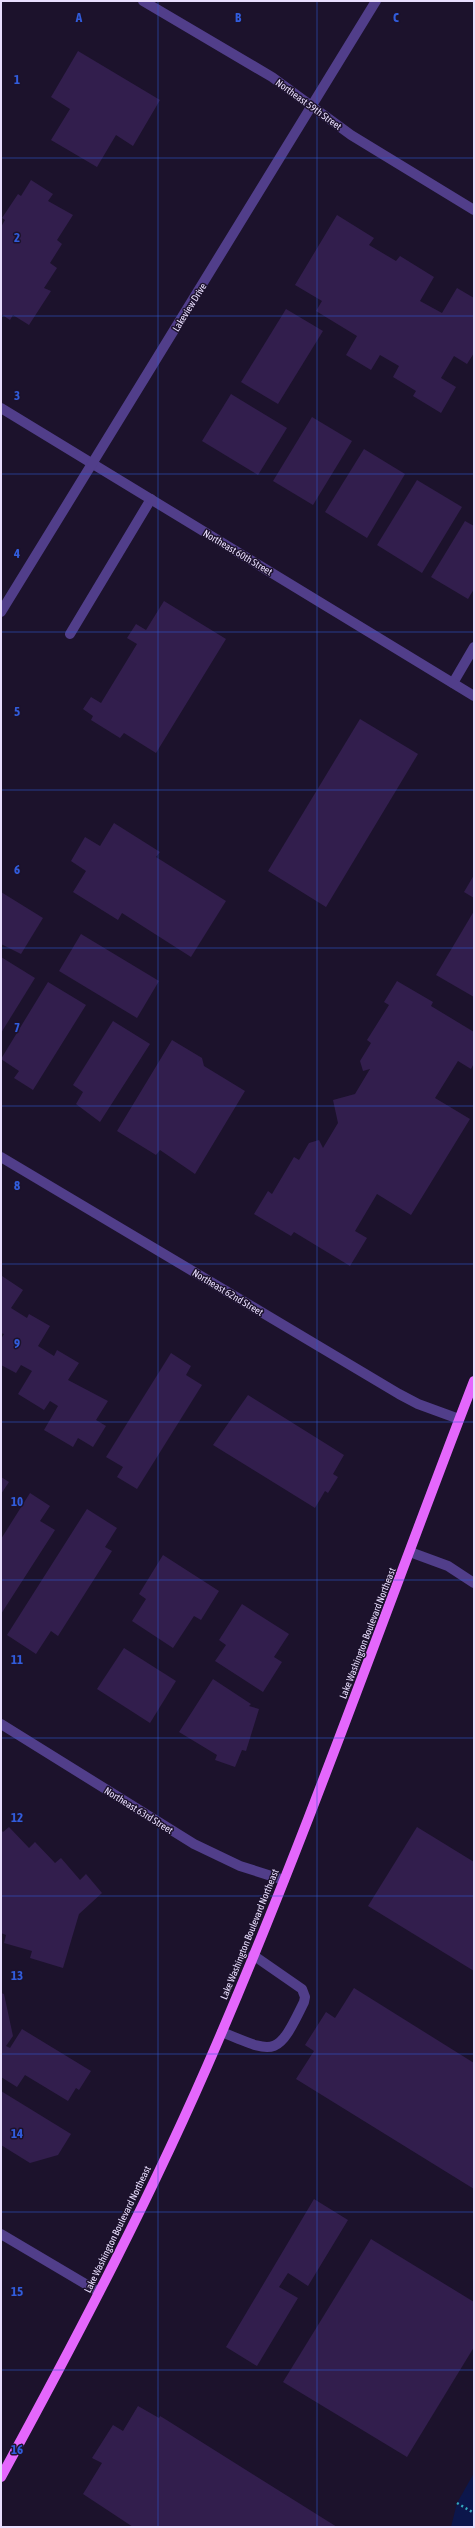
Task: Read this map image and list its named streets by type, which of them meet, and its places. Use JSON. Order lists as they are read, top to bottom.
{
  "streets": {
    "main road": ["Lake Washington Boulevard Northeast"],
    "street": [
      "Northeast 59th Street",
      "Lakeview Drive",
      "Northeast 60th Street",
      "Northeast 62nd Street",
      "Northeast 63rd Street"
    ]
  },
  "crossings": [
    ["Northeast 59th Street", "Lakeview Drive"],
    ["Lakeview Drive", "Northeast 60th Street"],
    ["Northeast 62nd Street", "Lake Washington Boulevard Northeast"],
    ["Lake Washington Boulevard Northeast", "Northeast 63rd Street"]
  ],
  "grid": {
    "columns": ["A", "B", "C"],
    "rows": [
      "1",
      "2",
      "3",
      "4",
      "5",
      "6",
      "7",
      "8",
      "9",
      "10",
      "11",
      "12",
      "13",
      "14",
      "15",
      "16"
    ]
  }
}
